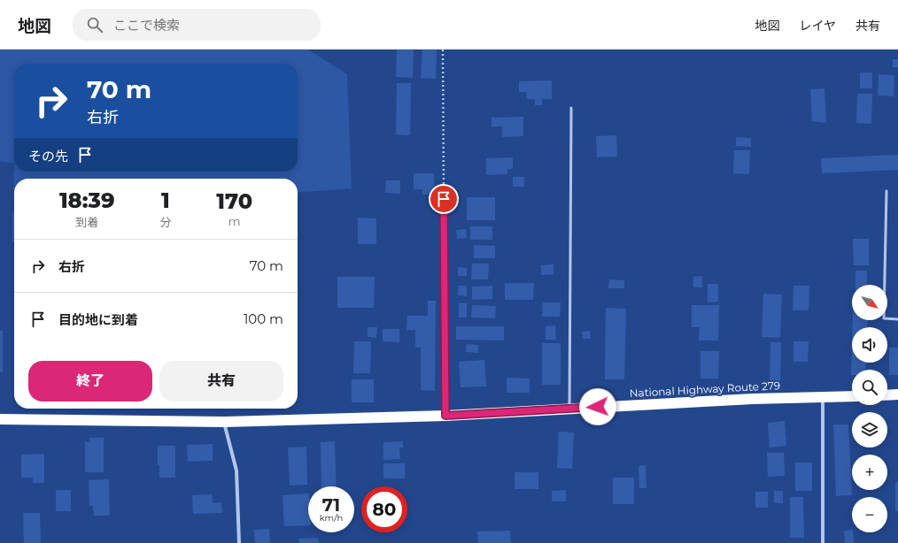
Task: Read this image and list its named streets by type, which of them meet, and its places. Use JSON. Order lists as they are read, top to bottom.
{
  "streets": {
    "highway": ["National Highway Route 279"]
  },
  "north": "bottom right",
  "page": {
    "header": "地図",
    "search": "ここで検索",
    "nav": ["地図", "レイヤ", "共有"],
    "turn": ["70 m", "右折"],
    "then": "その先",
    "eta": [
      "18:39",
      "到着",
      "1",
      "分",
      "170",
      "m"
    ],
    "list": [
      {
        "name": "右折",
        "value": "70 m"
      },
      {
        "name": "目的地に到着",
        "value": "100 m"
      }
    ],
    "map_buttons": ["+", "−"],
    "buttons": ["終了", "共有"],
    "speed": "71 km/h",
    "limit": "80"
  }
}
